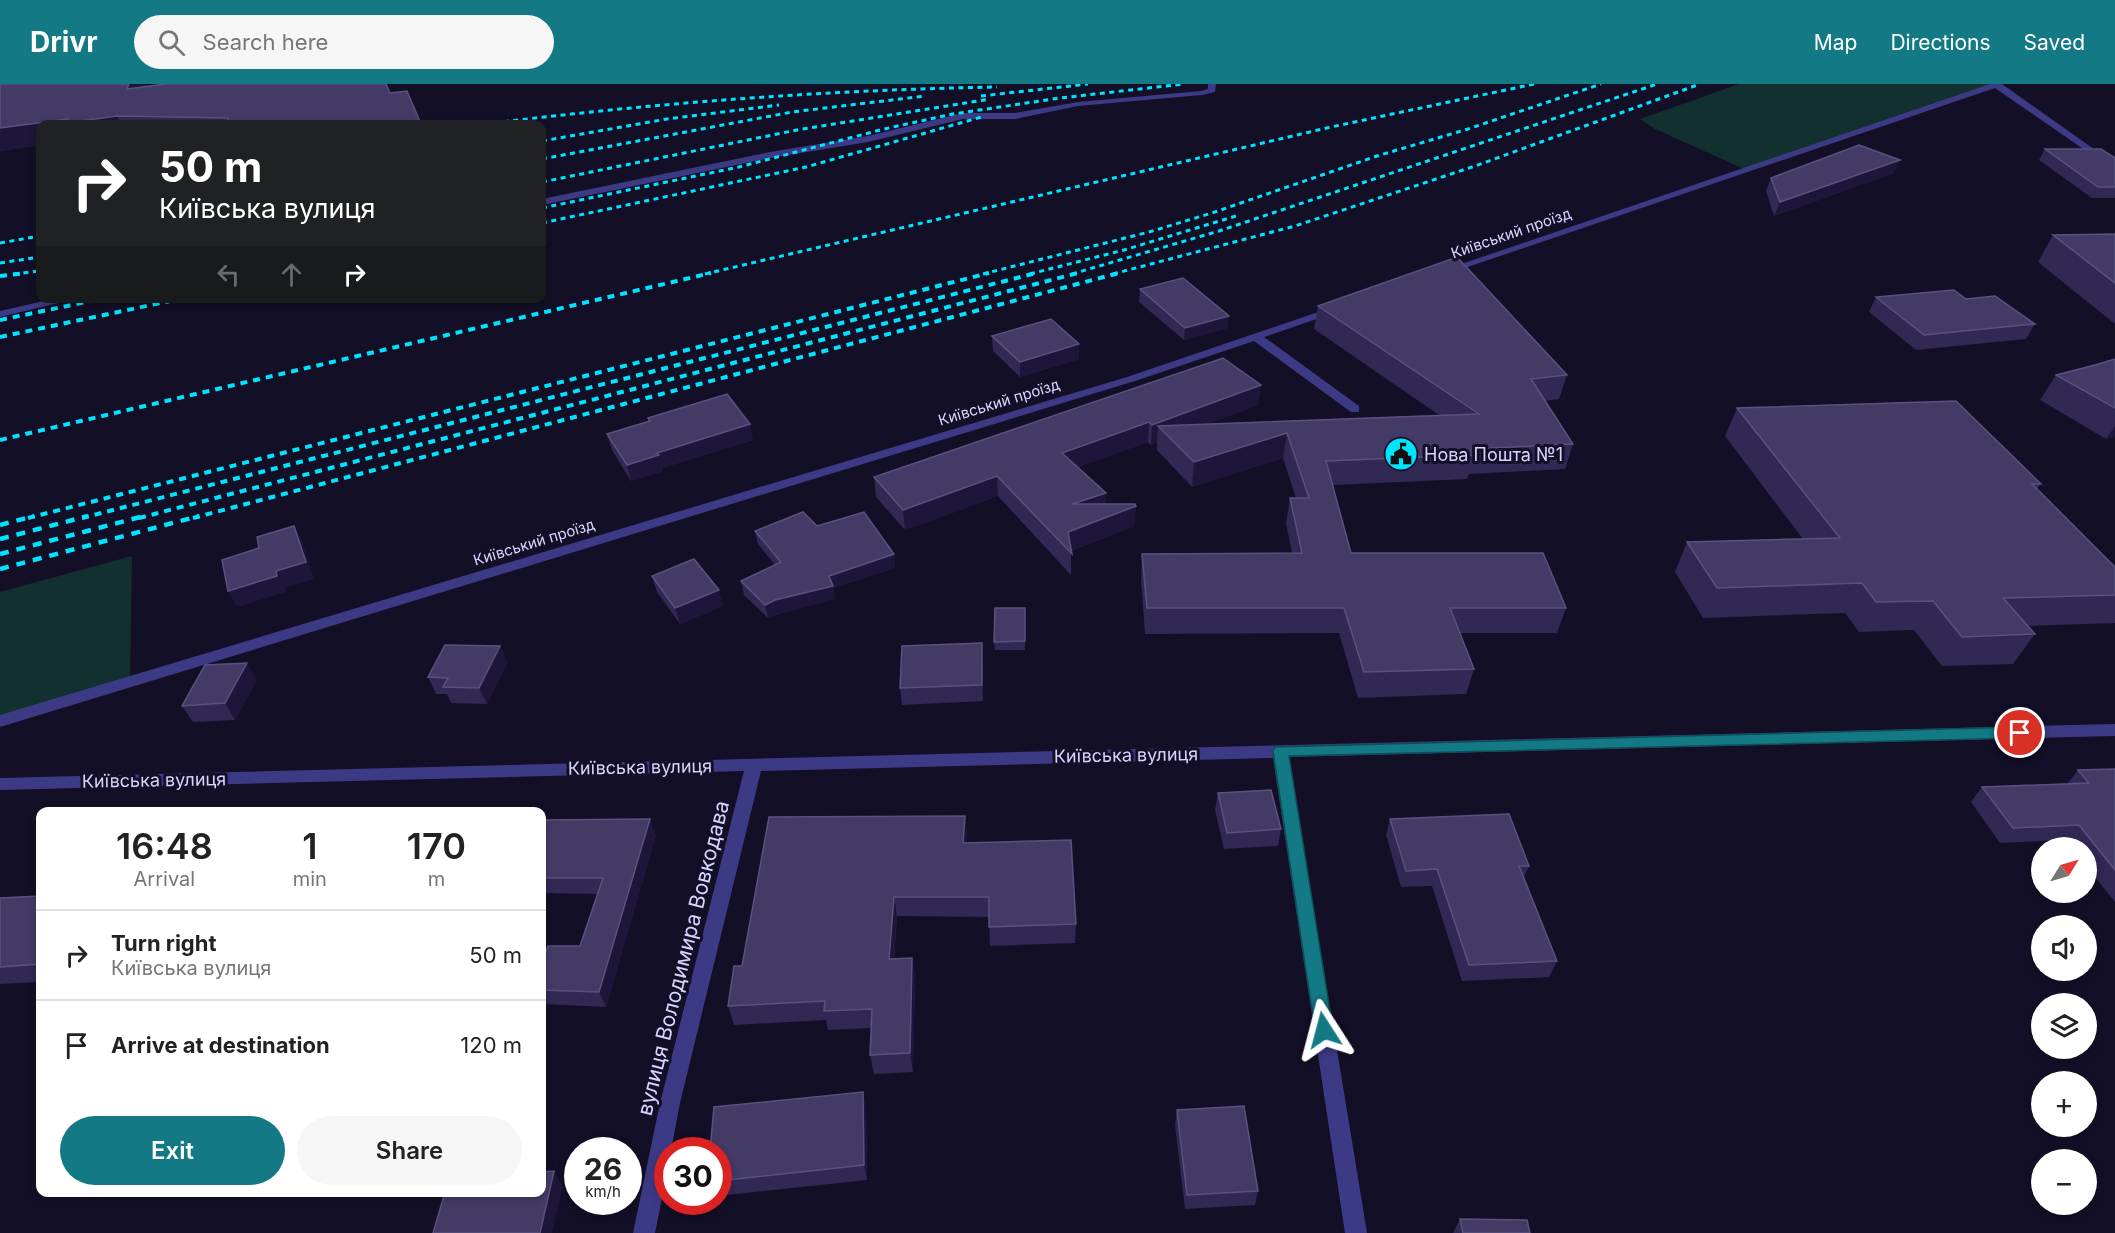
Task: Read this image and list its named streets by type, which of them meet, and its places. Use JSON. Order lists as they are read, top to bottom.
{
  "streets": {
    "street": ["Київський проїзд", "Київська вулиця", "вулиця Володимира Вовкодава"]
  },
  "crossings": [
    ["Київська вулиця", "вулиця Володимира Вовкодава"]
  ],
  "places": {
    "public building": ["Нова Пошта №1"]
  },
  "north": "top right",
  "page": {
    "header": "Drivr",
    "search": "Search here",
    "nav": ["Map", "Directions", "Saved"],
    "turn": ["50 m", "Київська вулиця"],
    "eta": [
      "16:48",
      "Arrival",
      "1",
      "min",
      "170",
      "m"
    ],
    "map_buttons": ["+", "−"],
    "list": [
      {
        "name": "Turn right",
        "note": "Київська вулиця",
        "value": "50 m"
      },
      {
        "name": "Arrive at destination",
        "value": "120 m"
      }
    ],
    "buttons": ["Exit", "Share"],
    "speed": "26 km/h",
    "limit": "30"
  }
}
